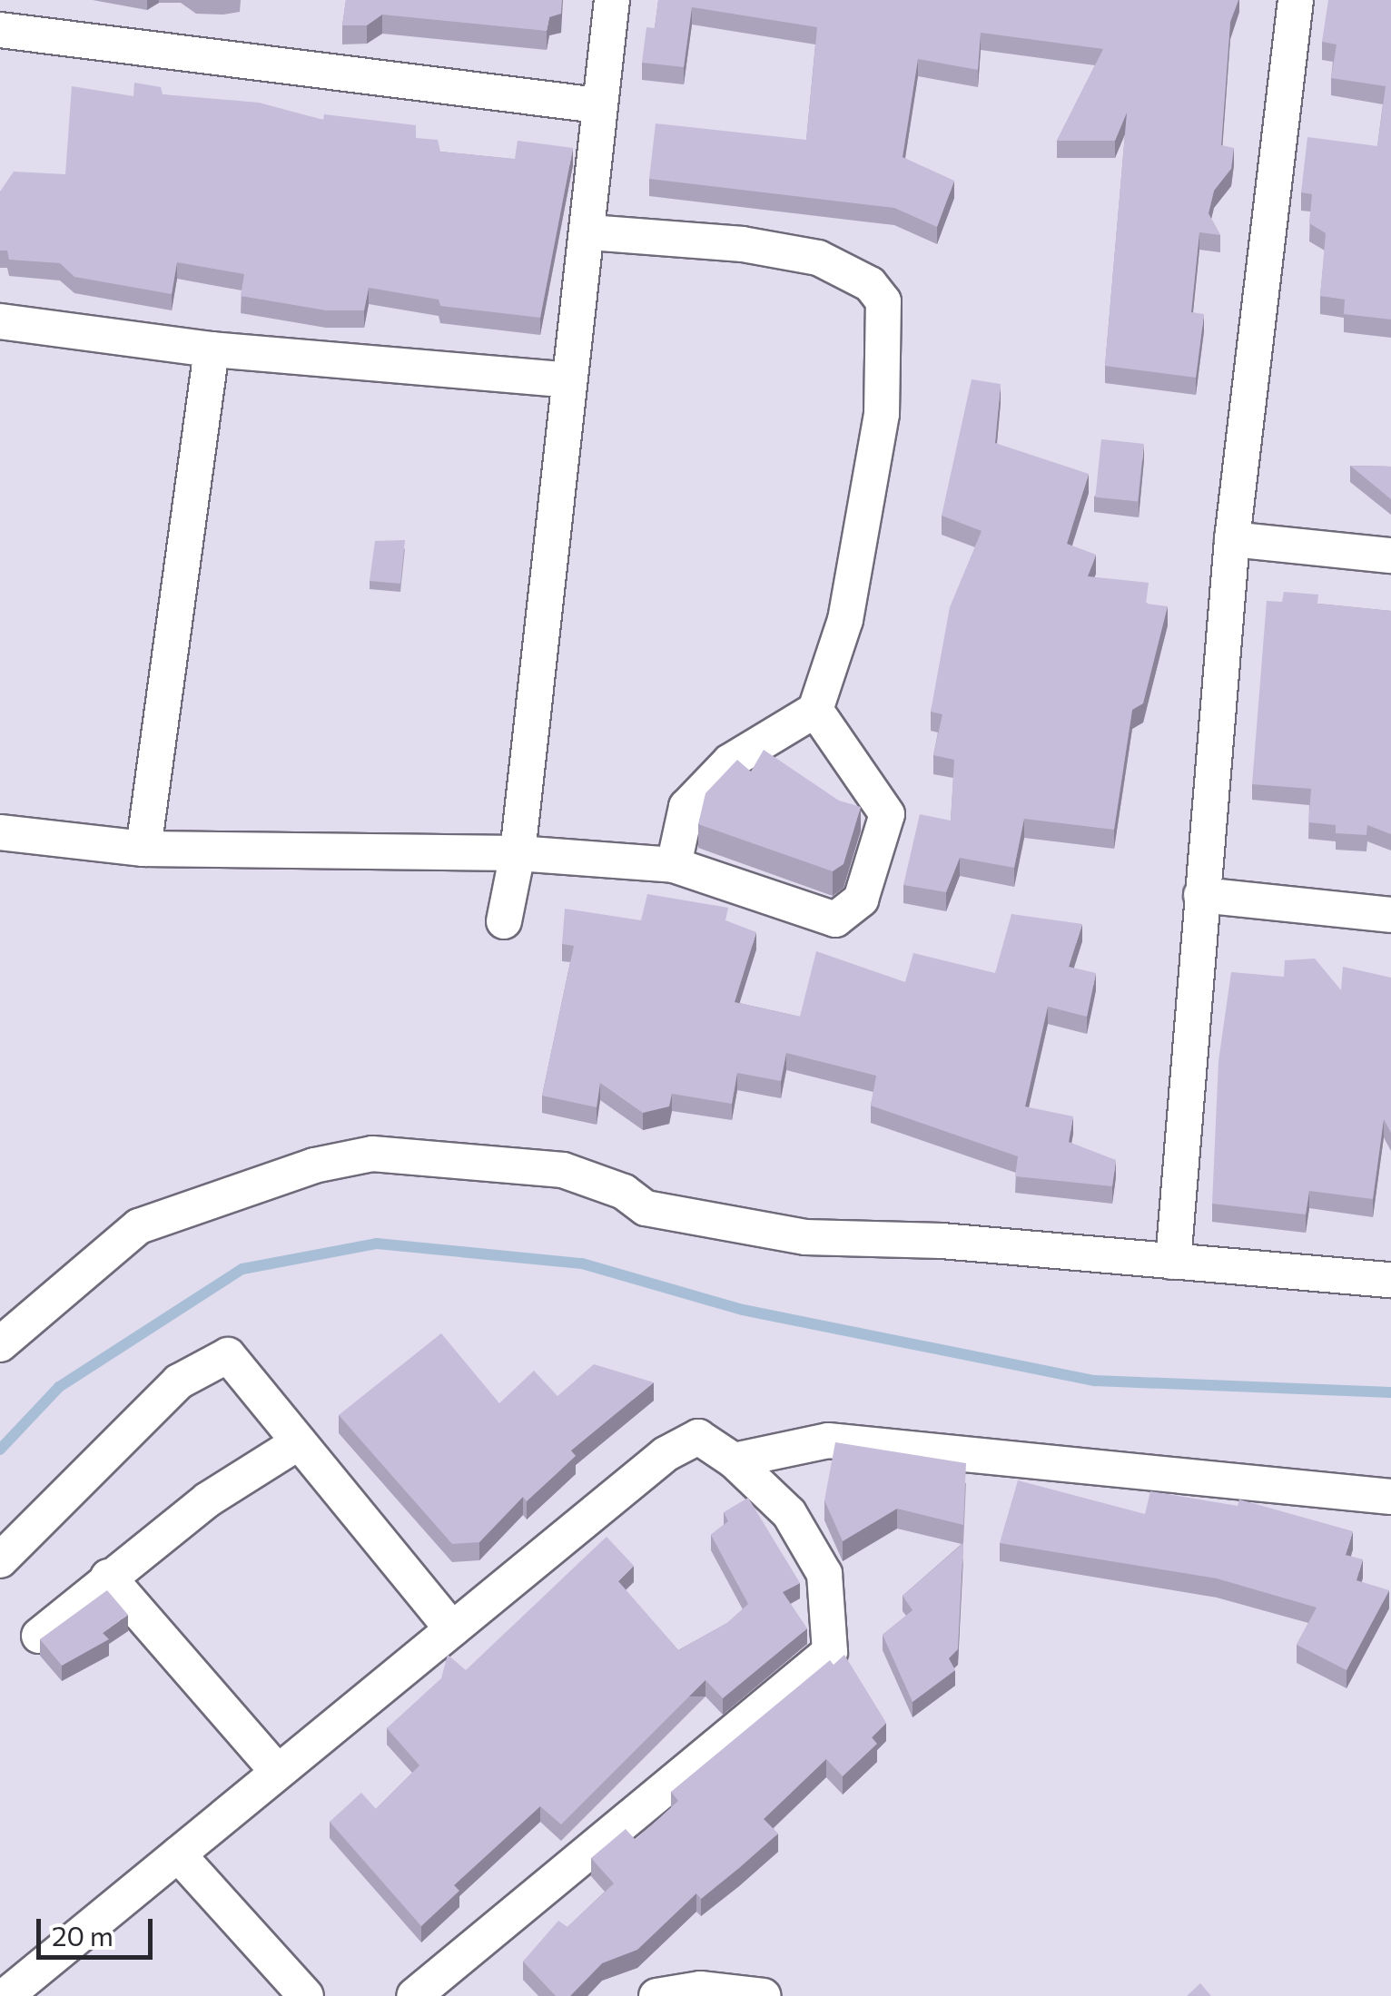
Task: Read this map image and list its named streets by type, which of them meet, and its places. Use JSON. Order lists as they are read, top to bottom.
{
  "scale_bar": "20 m"
}
